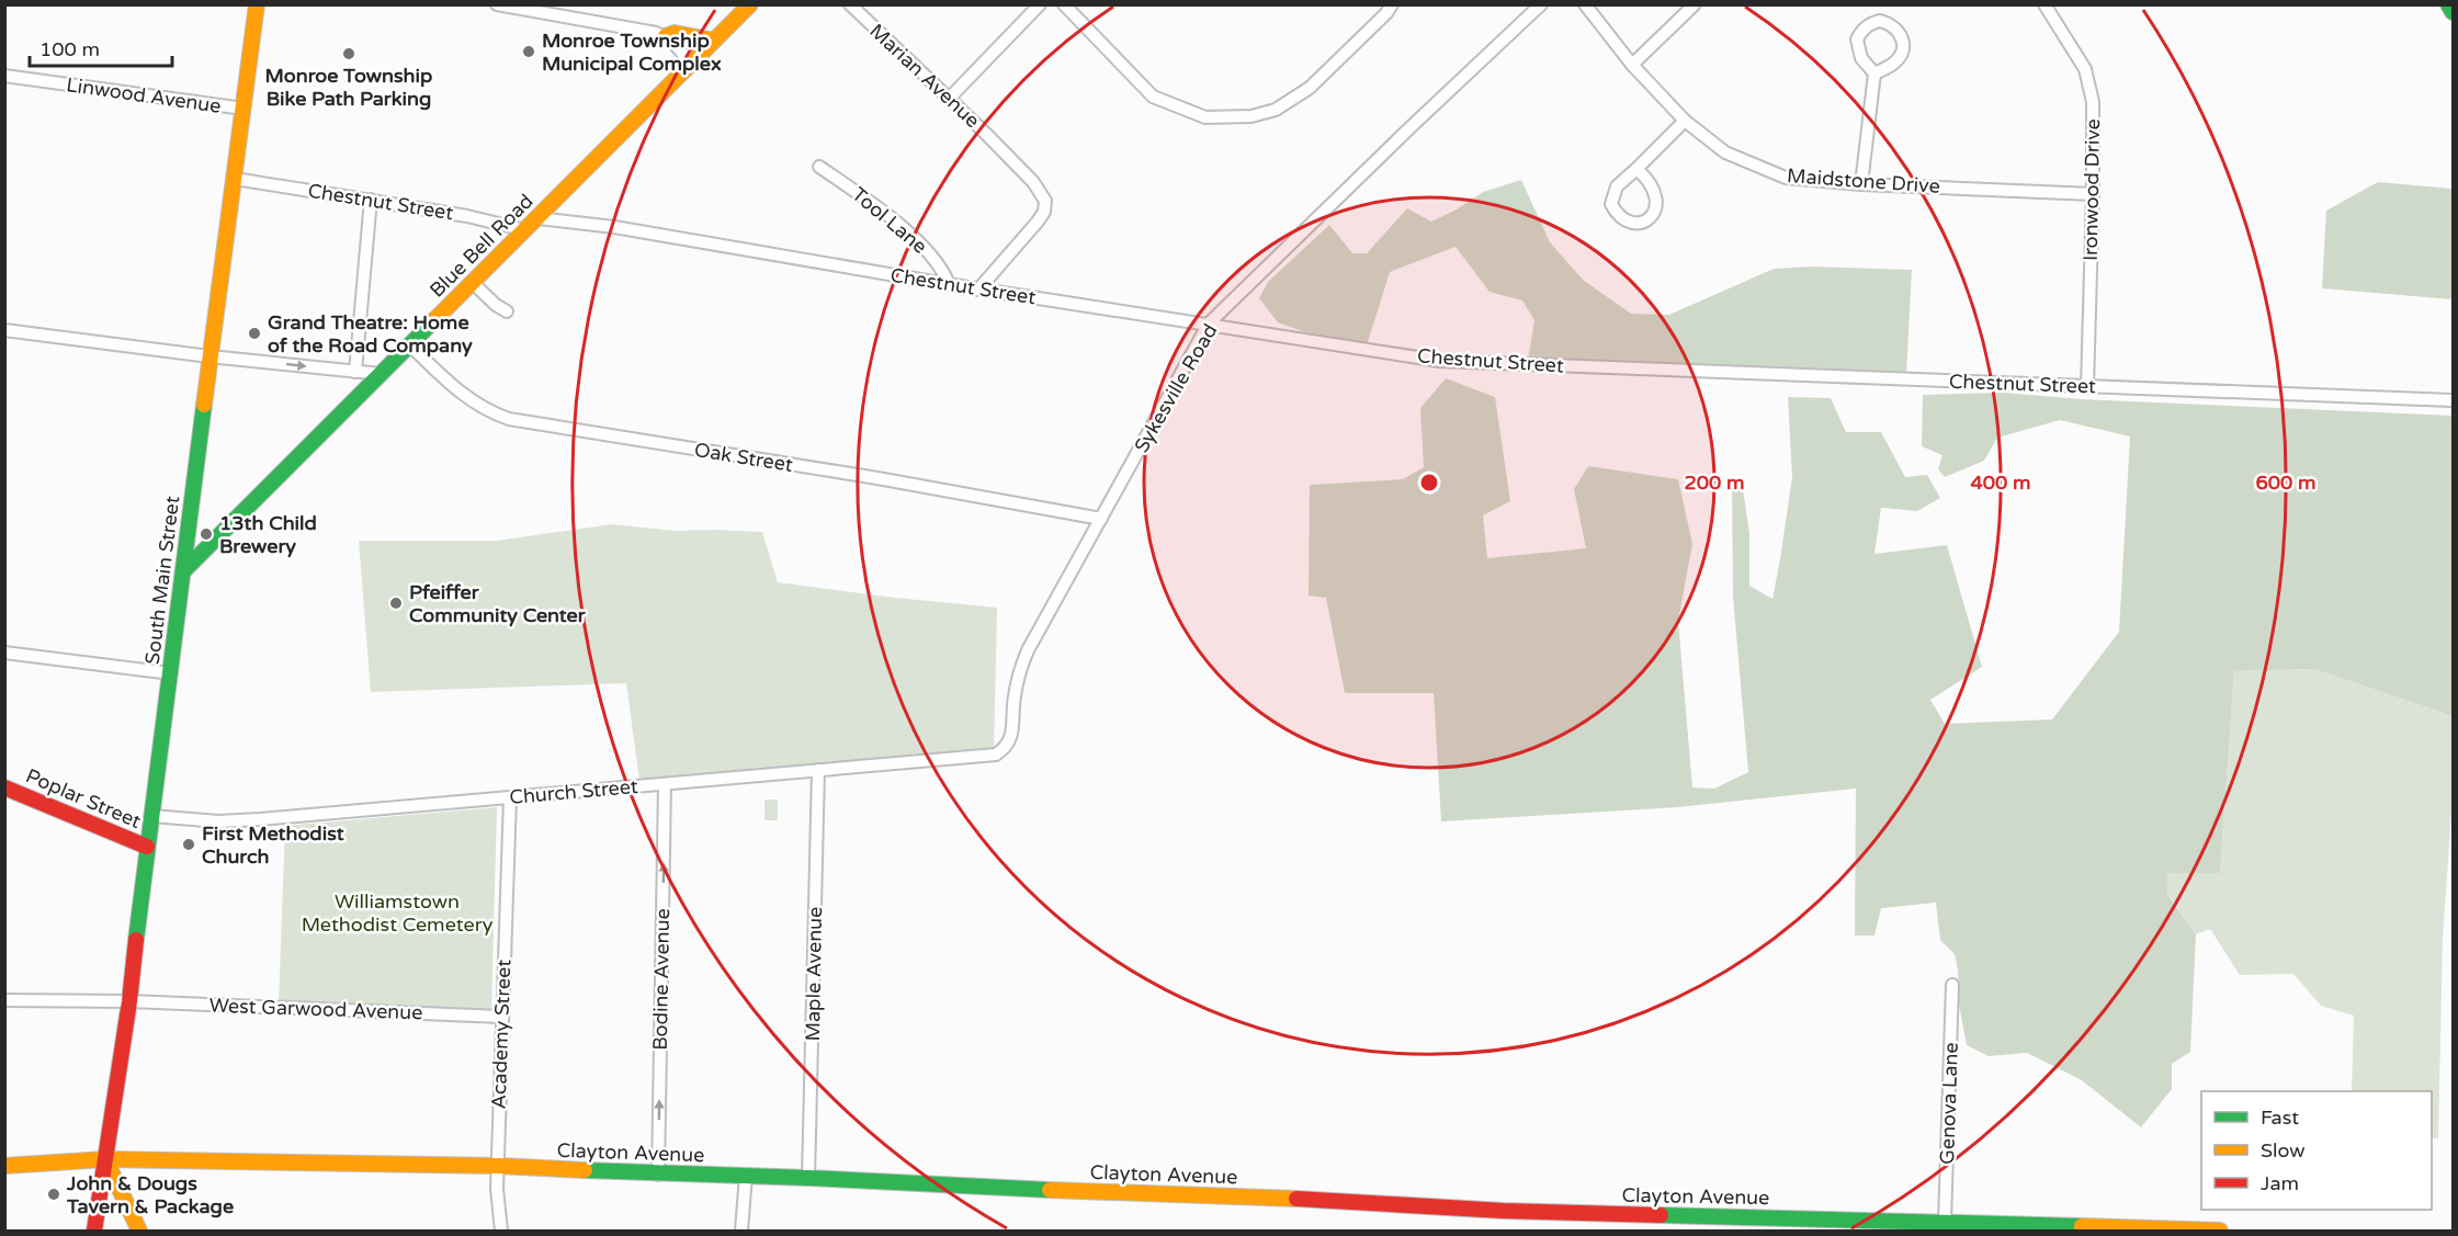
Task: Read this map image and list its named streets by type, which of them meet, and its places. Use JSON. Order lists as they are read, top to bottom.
{
  "streets": {
    "main road": [
      "Blue Bell Road",
      "South Main Street",
      "Poplar Street",
      "Clayton Avenue"
    ],
    "street": [
      "Marian Avenue",
      "Linwood Avenue",
      "Maidstone Drive",
      "Ironwood Drive",
      "Chestnut Street",
      "Tool Lane",
      "Sykesville Road",
      "Oak Street",
      "Church Street",
      "Maple Avenue",
      "Bodine Avenue",
      "West Garwood Avenue",
      "Academy Street",
      "Genova Lane"
    ]
  },
  "crossings": [
    ["Marian Avenue", "Chestnut Street"],
    ["Linwood Avenue", "South Main Street"],
    ["Maidstone Drive", "Ironwood Drive"],
    ["Ironwood Drive", "Chestnut Street"],
    ["Chestnut Street", "Tool Lane"],
    ["Chestnut Street", "Blue Bell Road"],
    ["Chestnut Street", "Sykesville Road"],
    ["Chestnut Street", "South Main Street"],
    ["Blue Bell Road", "Oak Street"],
    ["Blue Bell Road", "South Main Street"],
    ["Sykesville Road", "Oak Street"],
    ["Sykesville Road", "Church Street"],
    ["South Main Street", "Church Street"],
    ["South Main Street", "Poplar Street"],
    ["South Main Street", "West Garwood Avenue"],
    ["South Main Street", "Clayton Avenue"],
    ["Church Street", "Maple Avenue"],
    ["Church Street", "Bodine Avenue"],
    ["Church Street", "Academy Street"],
    ["Maple Avenue", "Clayton Avenue"],
    ["Bodine Avenue", "Clayton Avenue"],
    ["West Garwood Avenue", "Academy Street"],
    ["Academy Street", "Clayton Avenue"],
    ["Genova Lane", "Clayton Avenue"]
  ],
  "one_way": ["Bodine Avenue"],
  "parks": ["Williamstown Methodist Cemetery"],
  "places": [
    "Monroe Township Municipal Complex",
    "Monroe Township Bike Path Parking",
    "Grand Theatre: Home of the Road Company",
    "13th Child Brewery",
    "Pfeiffer Community Center",
    "First Methodist Church",
    "John & Dougs Tavern & Package"
  ],
  "legend": ["Fast", "Slow", "Jam"],
  "scale_bar": "100 m",
  "rings": ["200 m", "400 m", "600 m"]
}
